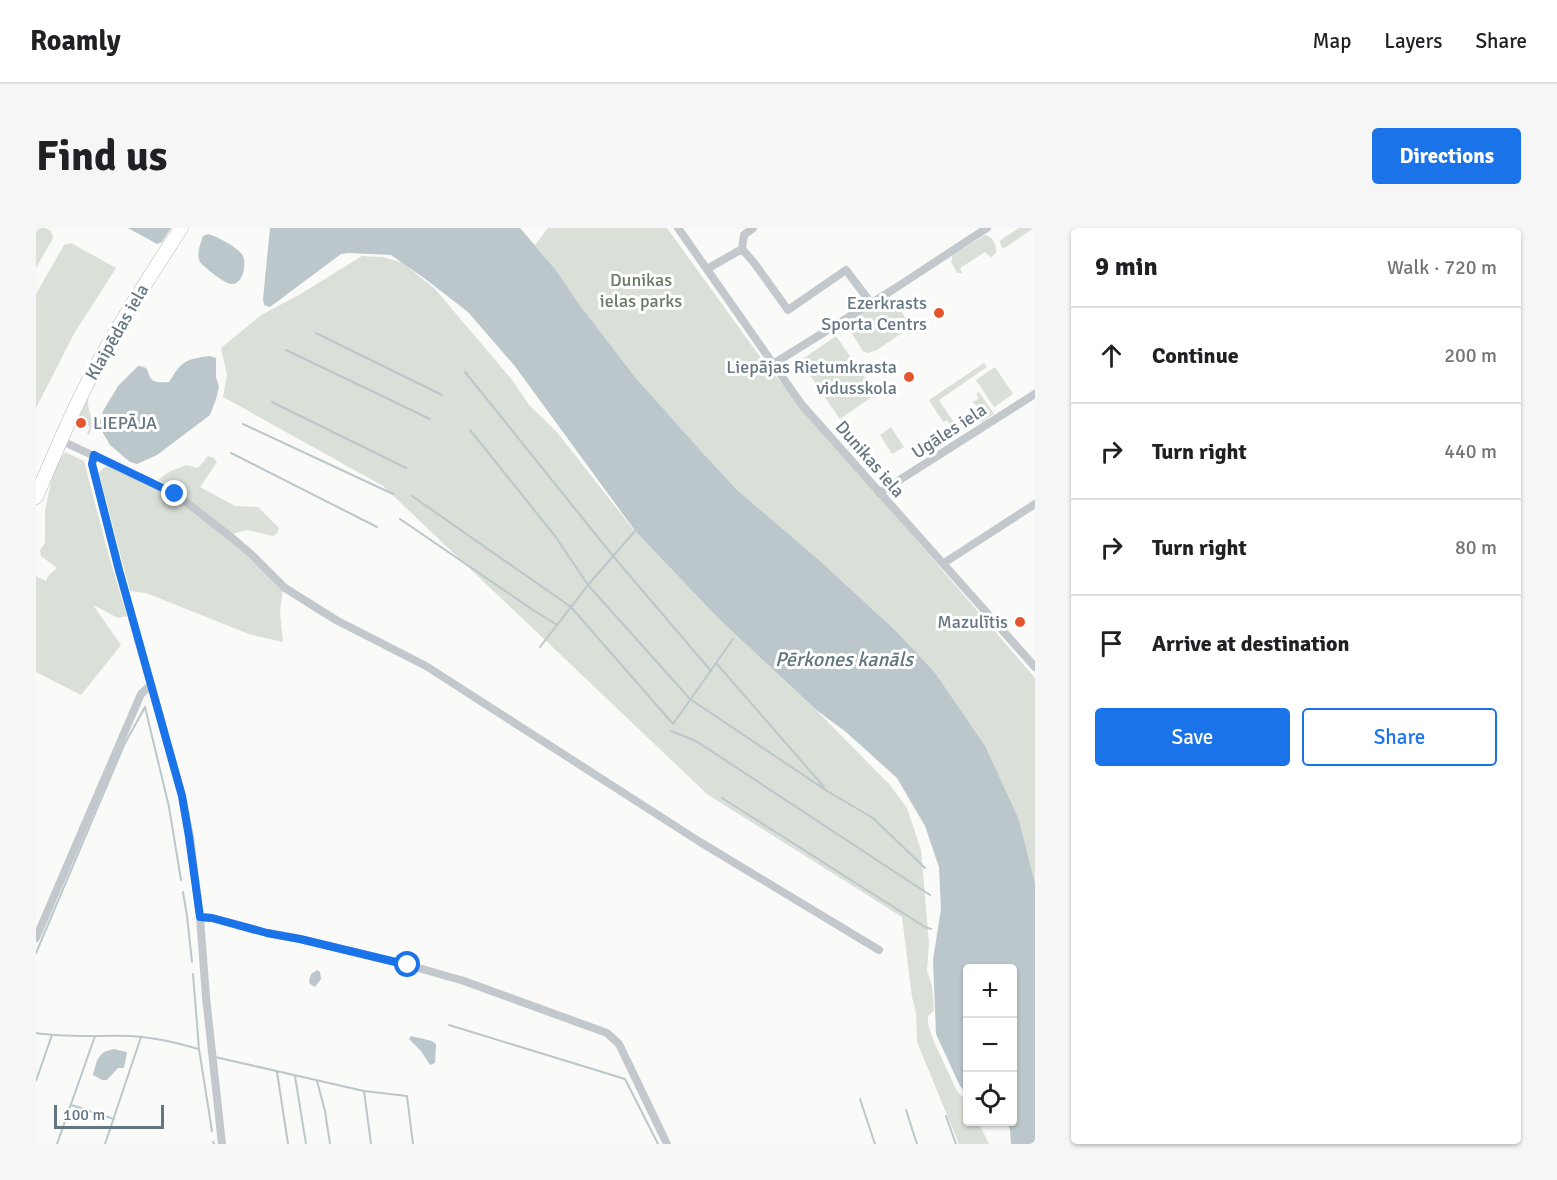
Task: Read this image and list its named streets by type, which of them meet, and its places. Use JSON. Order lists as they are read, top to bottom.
{
  "streets": {
    "highway": ["Klaipēdas iela"],
    "street": ["Ugāles iela", "Dunikas iela"]
  },
  "crossings": [
    ["Ugāles iela", "Dunikas iela"]
  ],
  "water": ["Pērkones kanāls"],
  "parks": ["Dunikas ielas parks"],
  "places": [
    "Ezerkrasts Sporta Centrs",
    "Liepājas Rietumkrasta vidusskola",
    "LIEPĀJA",
    "Mazulītis"
  ],
  "scale_bar": "100 m",
  "page": {
    "header": "Roamly",
    "nav": ["Map", "Layers", "Share"],
    "buttons": [
      "Directions",
      ["Save", "Share"]
    ],
    "title": "Find us",
    "heading": ["9 min", "Walk · 720 m"],
    "list": [
      ["Continue", "200 m"],
      ["Turn right", "440 m"],
      ["Turn right", "80 m"],
      "Arrive at destination"
    ],
    "map_buttons": ["+", "−"],
    "scale": "100 m"
  }
}
